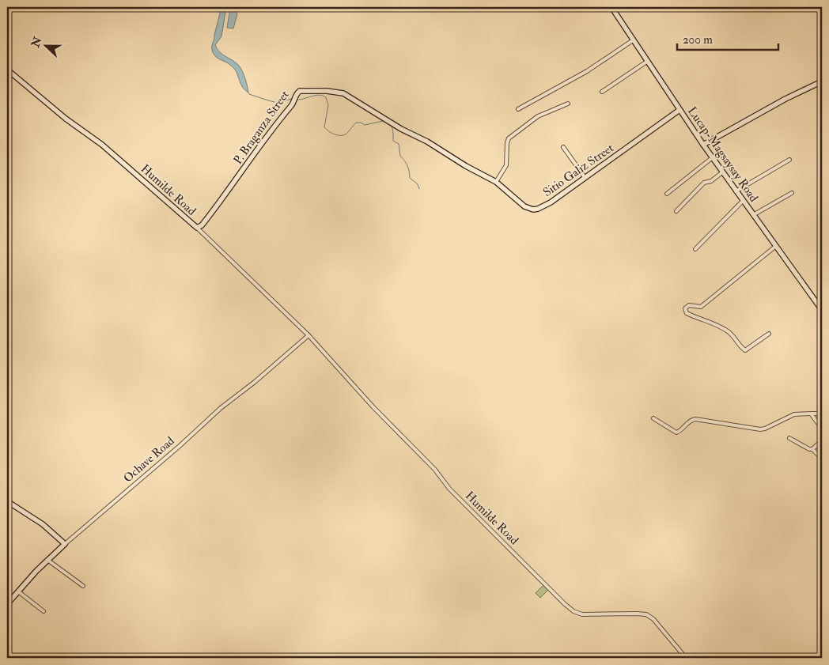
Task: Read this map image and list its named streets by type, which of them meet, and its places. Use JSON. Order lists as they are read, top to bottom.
{
  "streets": {
    "street": [
      "P. Braganza Street",
      "Lucap-Magsaysay Road",
      "Sitio Galiz Street",
      "Humilde Road",
      "Ochave Road"
    ]
  },
  "crossings": [
    ["P. Braganza Street", "Sitio Galiz Street"],
    ["P. Braganza Street", "Humilde Road"],
    ["Lucap-Magsaysay Road", "Sitio Galiz Street"],
    ["Humilde Road", "Ochave Road"]
  ],
  "scale_bar": "200 m",
  "north": "left"
}
